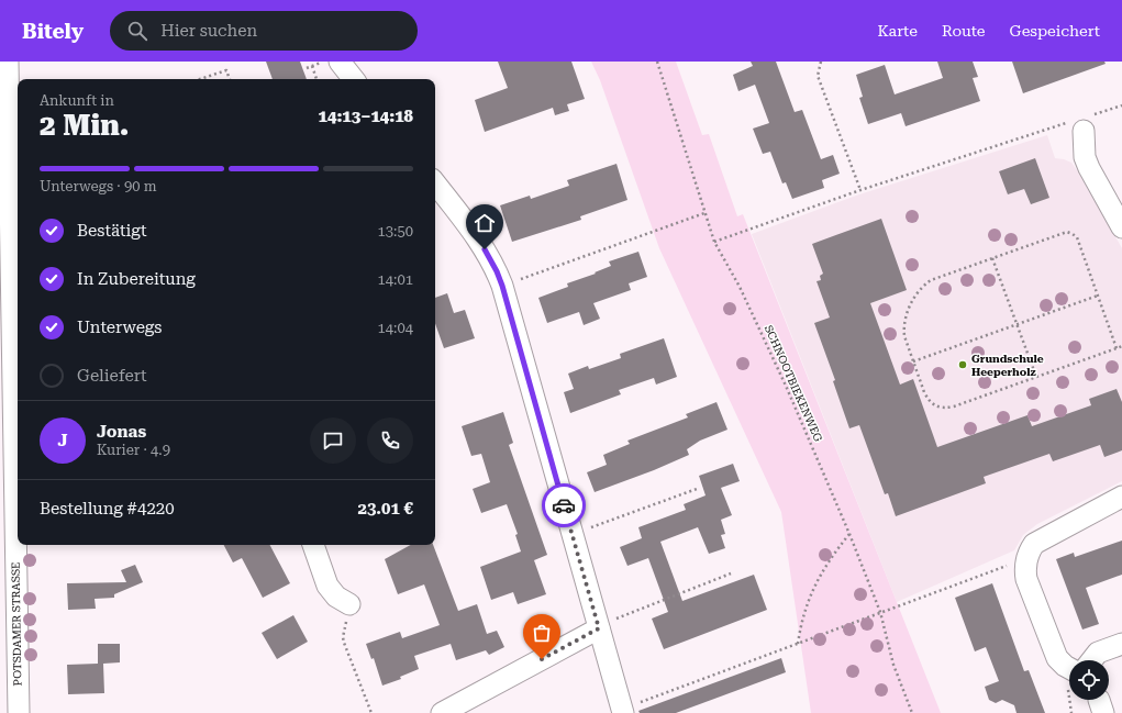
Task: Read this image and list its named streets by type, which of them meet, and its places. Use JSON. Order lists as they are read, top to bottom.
{
  "streets": {
    "street": ["POTSDAMER STRASSE"],
    "path": ["SCHNOOTBIEKENWEG"]
  },
  "places": ["Grundschule Heeperholz"],
  "page": {
    "header": "Bitely",
    "search": "Hier suchen",
    "nav": ["Karte", "Route", "Gespeichert"],
    "heading": ["2 Min.", "Ankunft in", "14:13–14:18"],
    "panel": [
      "Jonas",
      "Kurier · 4.9",
      "Bestellung #4220",
      "23.01 €"
    ],
    "bar": "Unterwegs · 90 m",
    "list": [
      ["Bestätigt", "13:50"],
      ["In Zubereitung", "14:01"],
      ["Unterwegs", "14:04"],
      "Geliefert"
    ],
    "round": "J"
  }
}
